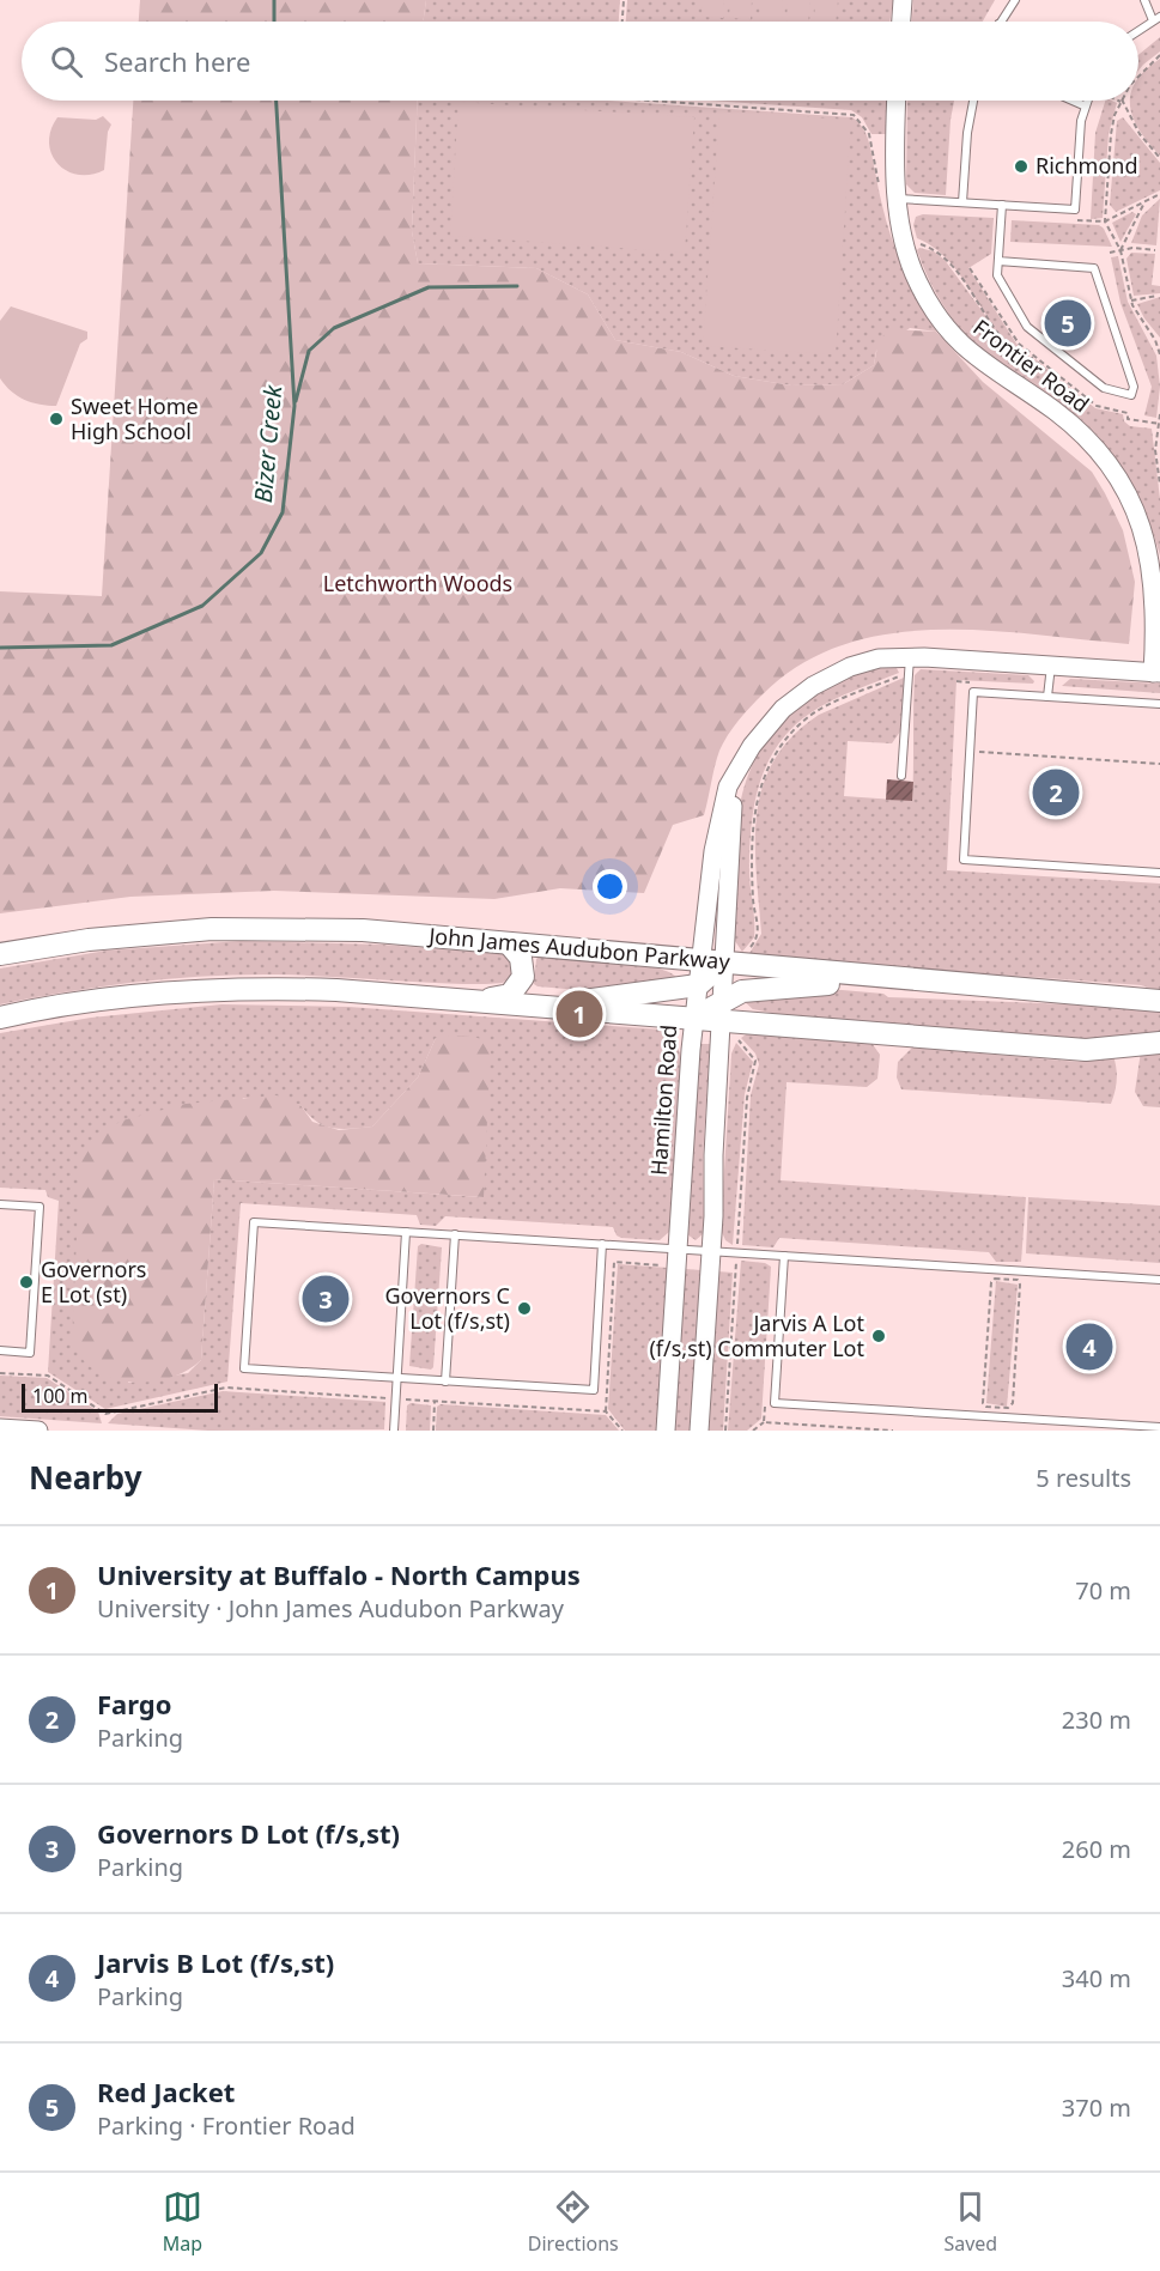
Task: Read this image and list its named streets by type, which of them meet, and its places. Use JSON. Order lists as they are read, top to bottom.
{
  "streets": {
    "main road": ["John James Audubon Parkway"],
    "street": ["Frontier Road", "Hamilton Road"]
  },
  "crossings": [
    ["Frontier Road", "Hamilton Road"],
    ["John James Audubon Parkway", "Hamilton Road"]
  ],
  "water": ["Bizer Creek"],
  "parks": ["Letchworth Woods"],
  "places": [
    "Richmond",
    "Sweet Home High School",
    "Governors E Lot (st)",
    "Governors C Lot (f/s,st)",
    "Jarvis A Lot (f/s,st) Commuter Lot"
  ],
  "scale_bar": "100 m",
  "page": {
    "search": "Search here",
    "pins": [
      "5",
      "2",
      "1",
      "3",
      "4"
    ],
    "scale": "100 m",
    "heading": ["Nearby", "5 results"],
    "list": [
      {
        "mark": "1",
        "name": "University at Buffalo - North Campus",
        "note": "University · John James Audubon Parkway",
        "value": "70 m"
      },
      {
        "mark": "2",
        "name": "Fargo",
        "note": "Parking",
        "value": "230 m"
      },
      {
        "mark": "3",
        "name": "Governors D Lot (f/s,st)",
        "note": "Parking",
        "value": "260 m"
      },
      {
        "mark": "4",
        "name": "Jarvis B Lot (f/s,st)",
        "note": "Parking",
        "value": "340 m"
      },
      {
        "mark": "5",
        "name": "Red Jacket",
        "note": "Parking · Frontier Road",
        "value": "370 m"
      }
    ],
    "nav": ["Map", "Directions", "Saved"]
  }
}
